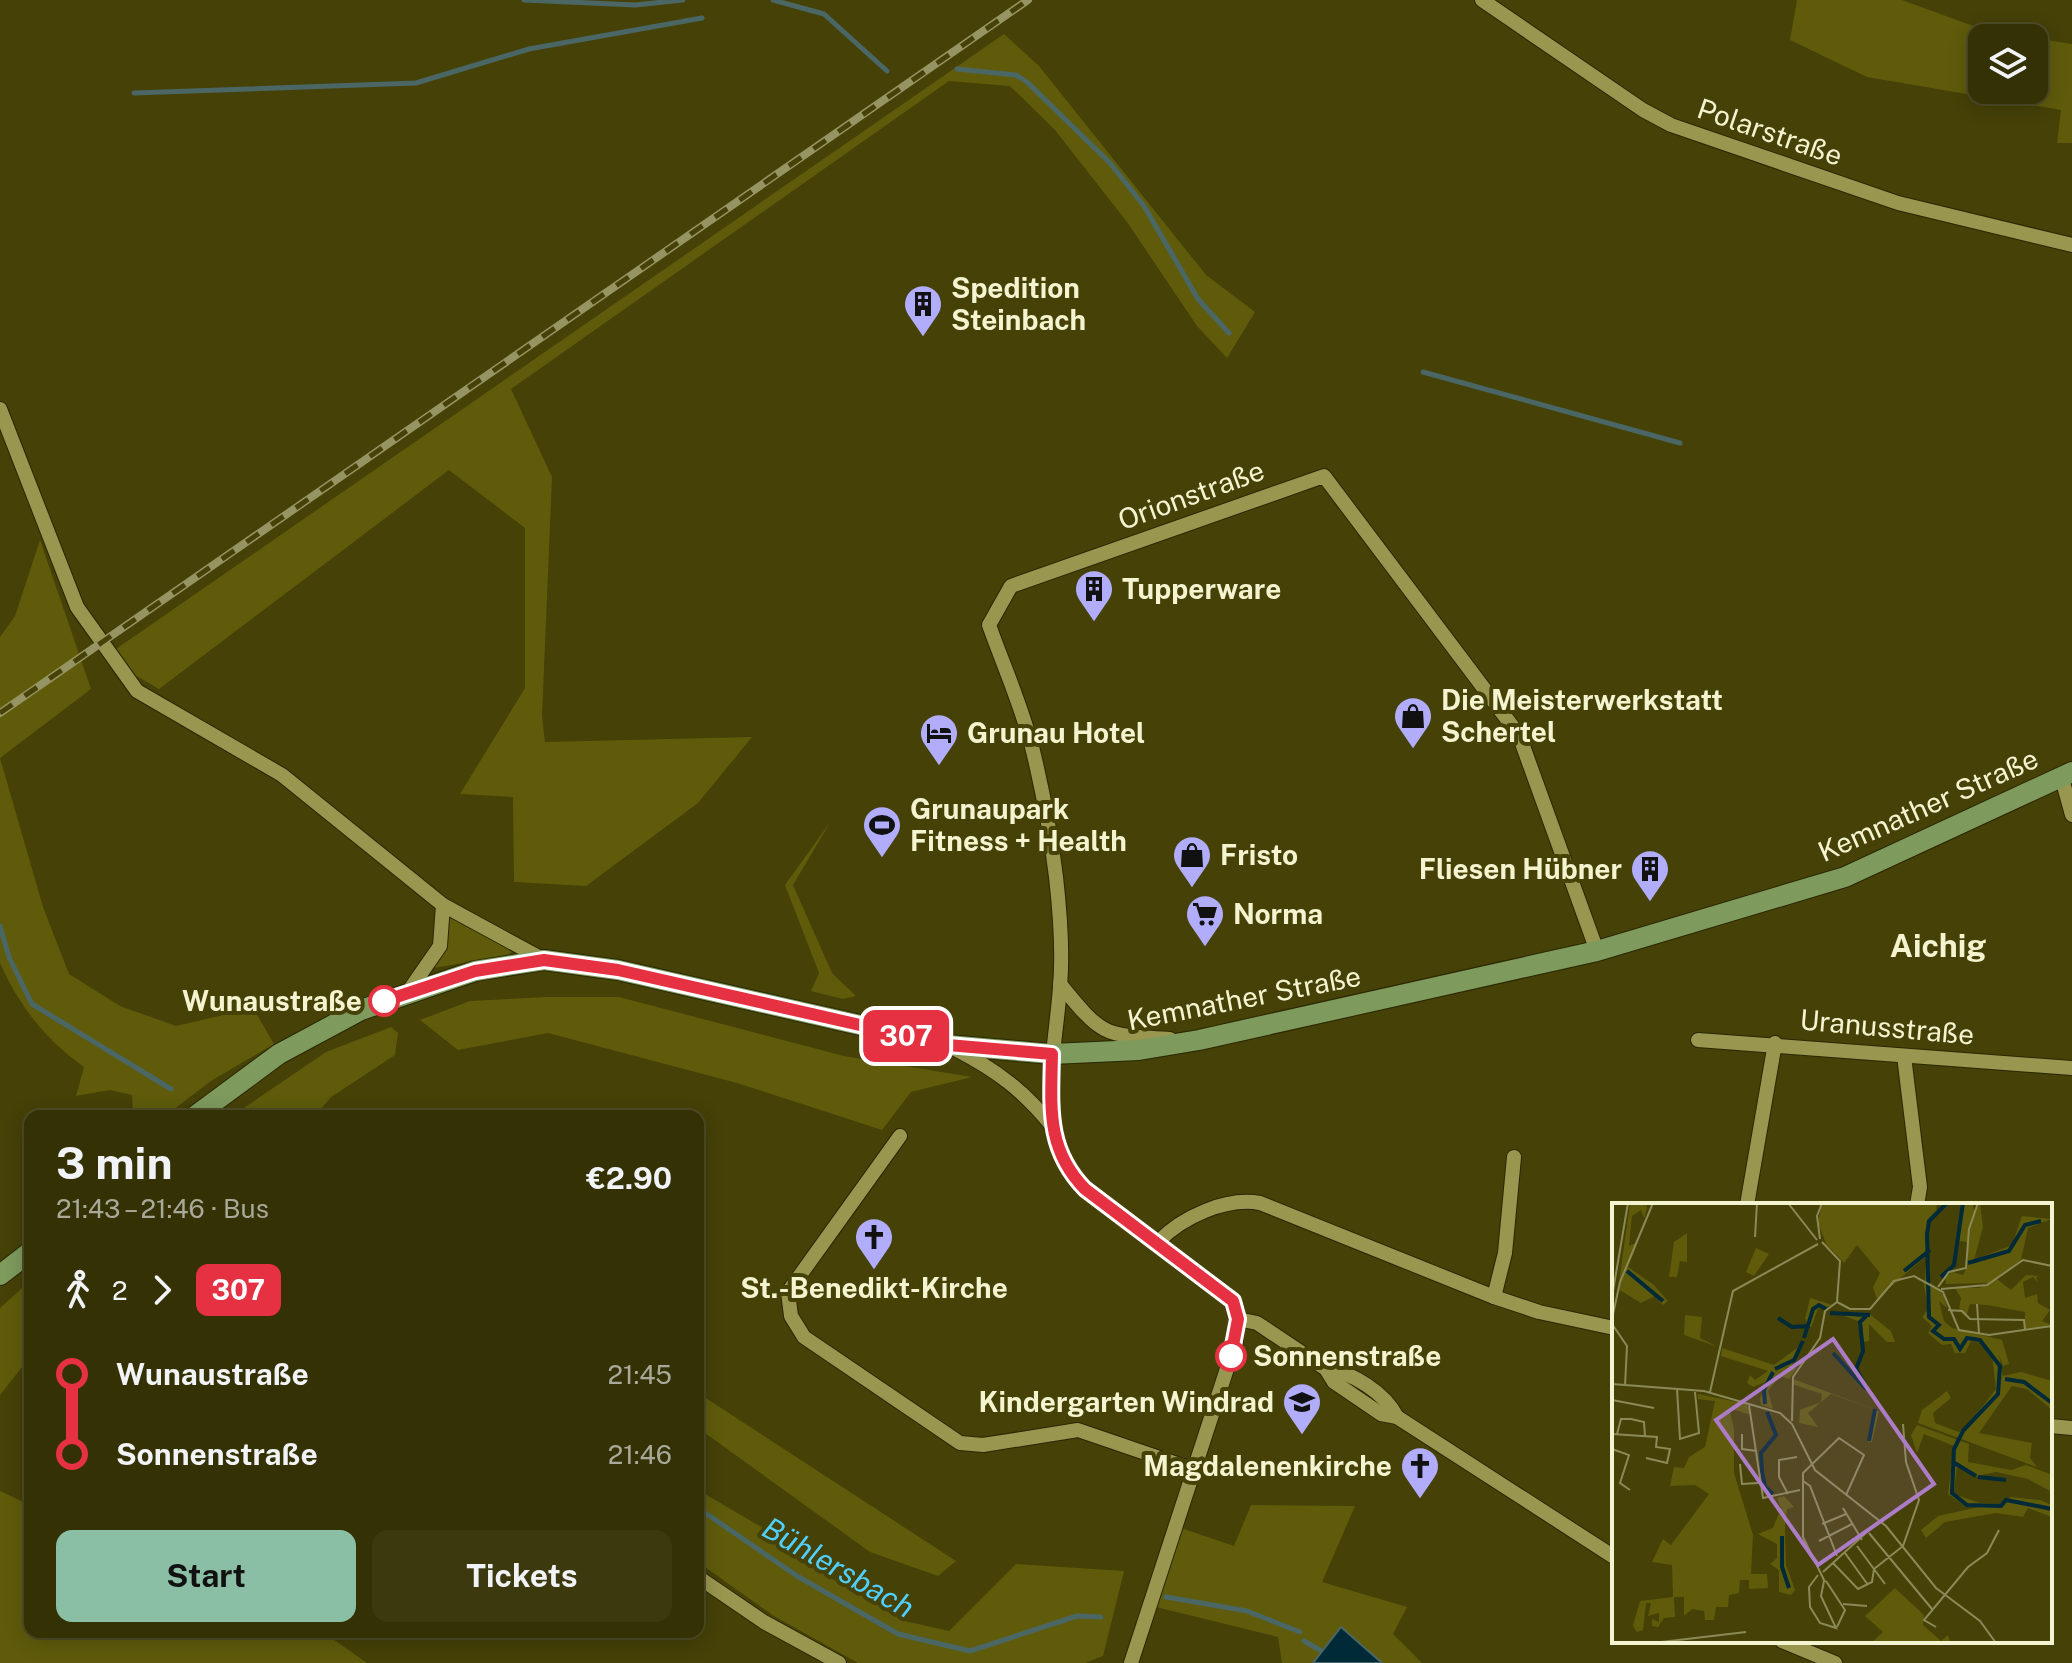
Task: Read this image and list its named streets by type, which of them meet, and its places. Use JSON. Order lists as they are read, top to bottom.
{
  "streets": {
    "main road": ["Kemnather Straße"],
    "street": ["Polarstraße", "Orionstraße", "Uranusstraße"]
  },
  "crossings": [
    ["Orionstraße", "Kemnather Straße"]
  ],
  "districts": ["Aichig"],
  "water": ["Bühlersbach"],
  "places": {
    "building": ["Spedition Steinbach", "Tupperware", "Fliesen Hübner"],
    "shop": ["Die Meisterwerkstatt Schertel", "Fristo"],
    "hotel": ["Grunau Hotel"],
    "sports": ["Grunaupark Fitness + Health"],
    "supermarket": ["Norma"],
    "other": ["Wunaustraße", "Sonnenstraße"],
    "church": ["St.-Benedikt-Kirche", "Magdalenenkirche"],
    "school or university": ["Kindergarten Windrad"]
  },
  "lines": ["bus line 307"],
  "page": {
    "on_map": "307",
    "heading": ["3 min", "21:43 – 21:46 · Bus", "€2.90"],
    "legs": ["2", "307"],
    "list": [
      {
        "name": "Wunaustraße",
        "value": "21:45"
      },
      {
        "name": "Sonnenstraße",
        "value": "21:46"
      }
    ],
    "buttons": ["Start", "Tickets"]
  }
}
